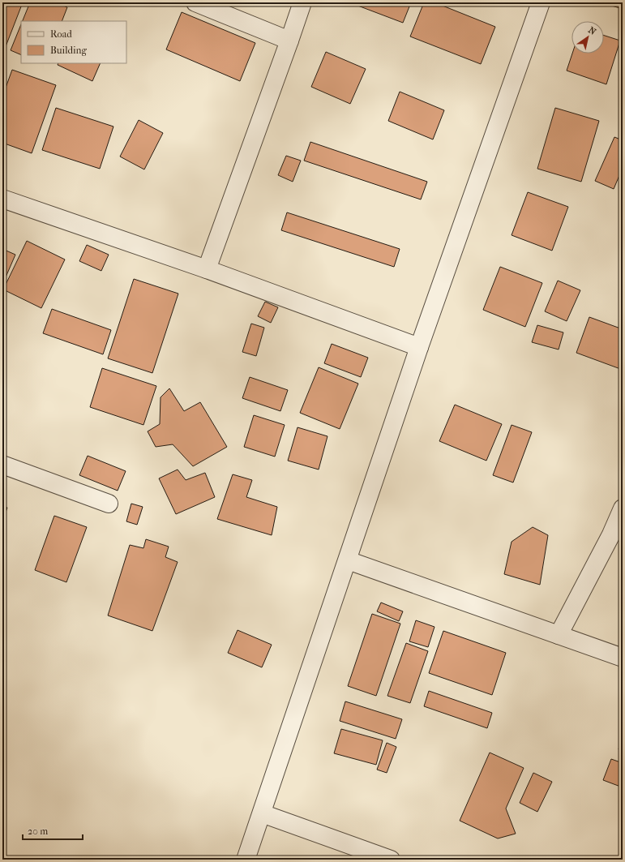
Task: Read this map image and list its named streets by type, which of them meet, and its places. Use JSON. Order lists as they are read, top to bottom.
{
  "legend": ["Road", "Building"],
  "scale_bar": "20 m",
  "north": "top right"
}
